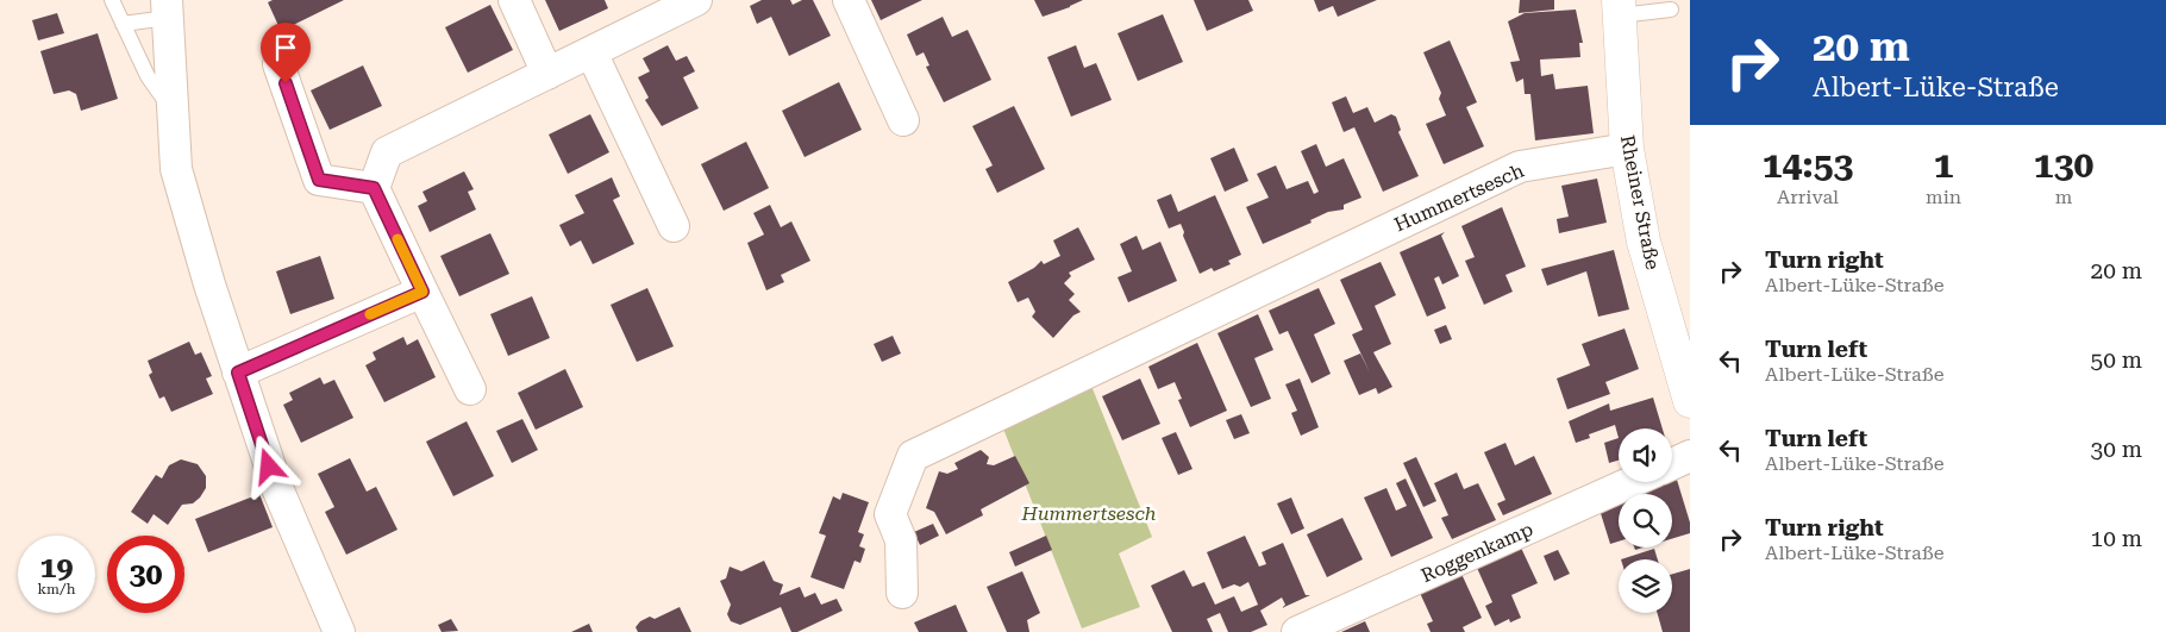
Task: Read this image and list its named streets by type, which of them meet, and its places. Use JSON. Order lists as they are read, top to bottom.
{
  "streets": {
    "street": ["Hummertsesch", "Rheiner Straße", "Roggenkamp"]
  },
  "crossings": [
    ["Hummertsesch", "Rheiner Straße"]
  ],
  "parks": ["Hummertsesch"],
  "page": {
    "turn": ["20 m", "Albert-Lüke-Straße"],
    "eta": [
      "14:53",
      "Arrival",
      "1",
      "min",
      "130",
      "m"
    ],
    "list": [
      {
        "name": "Turn right",
        "note": "Albert-Lüke-Straße",
        "value": "20 m"
      },
      {
        "name": "Turn left",
        "note": "Albert-Lüke-Straße",
        "value": "50 m"
      },
      {
        "name": "Turn left",
        "note": "Albert-Lüke-Straße",
        "value": "30 m"
      },
      {
        "name": "Turn right",
        "note": "Albert-Lüke-Straße",
        "value": "10 m"
      }
    ],
    "speed": "19 km/h",
    "limit": "30"
  }
}
